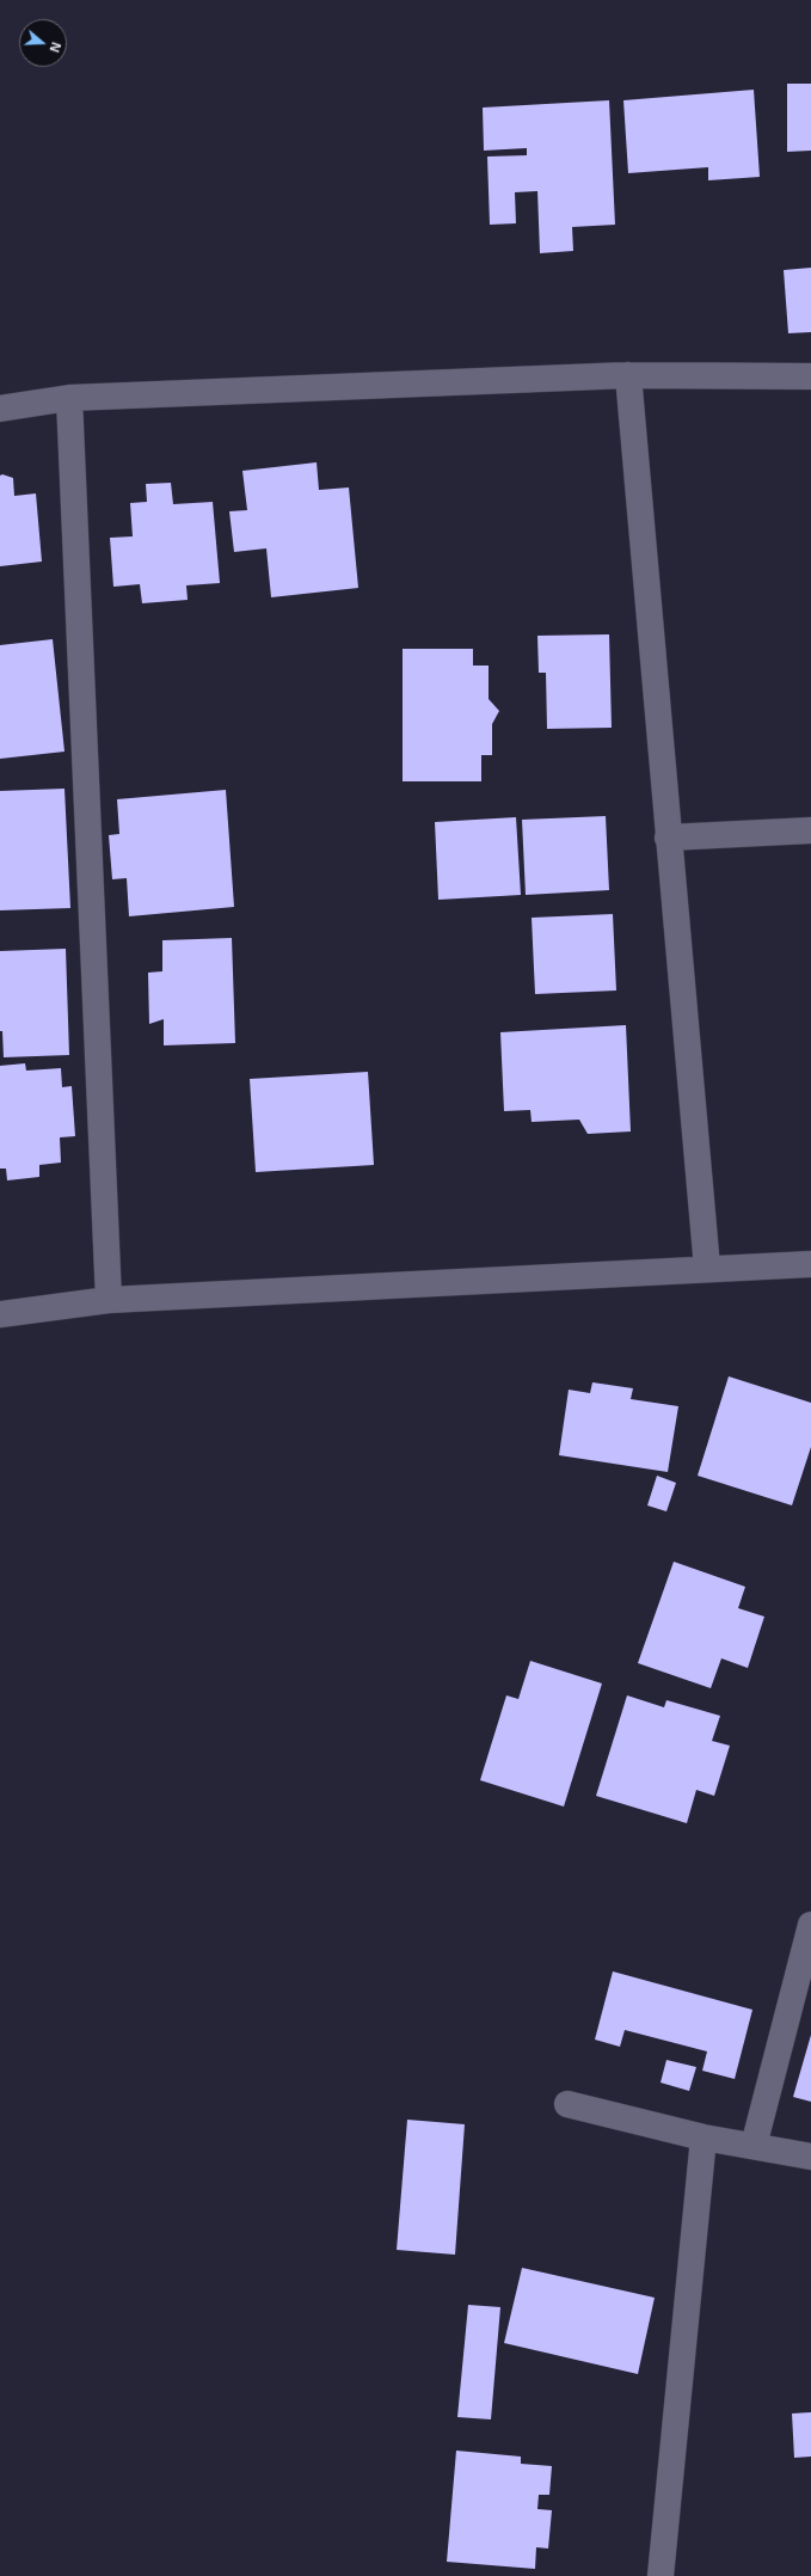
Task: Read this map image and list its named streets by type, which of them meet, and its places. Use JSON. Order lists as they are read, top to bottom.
{
  "north": "right"
}
